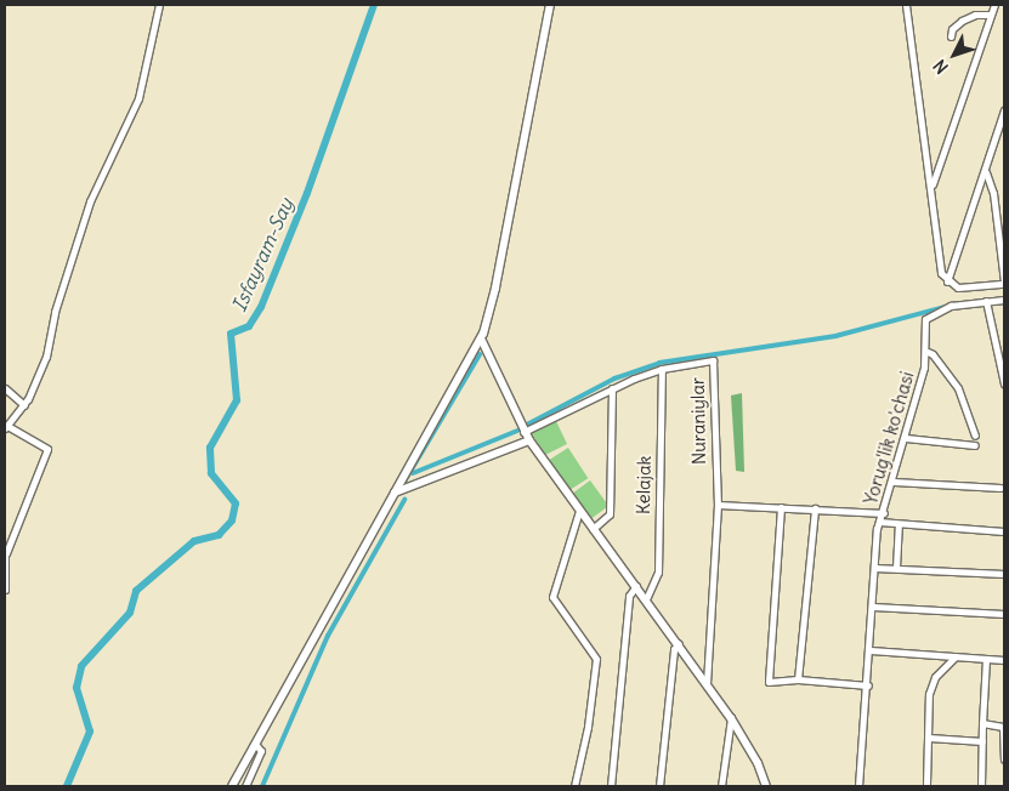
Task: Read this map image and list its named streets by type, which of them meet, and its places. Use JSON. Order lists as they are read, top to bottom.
{
  "streets": {
    "street": ["Nuraniylar", "Yorug'lik ko'chasi", "Kelajak"]
  },
  "crossings": [
    ["Nuraniylar", "Kelajak"]
  ],
  "water": ["Isfayram-Say"],
  "north": "bottom left"
}
